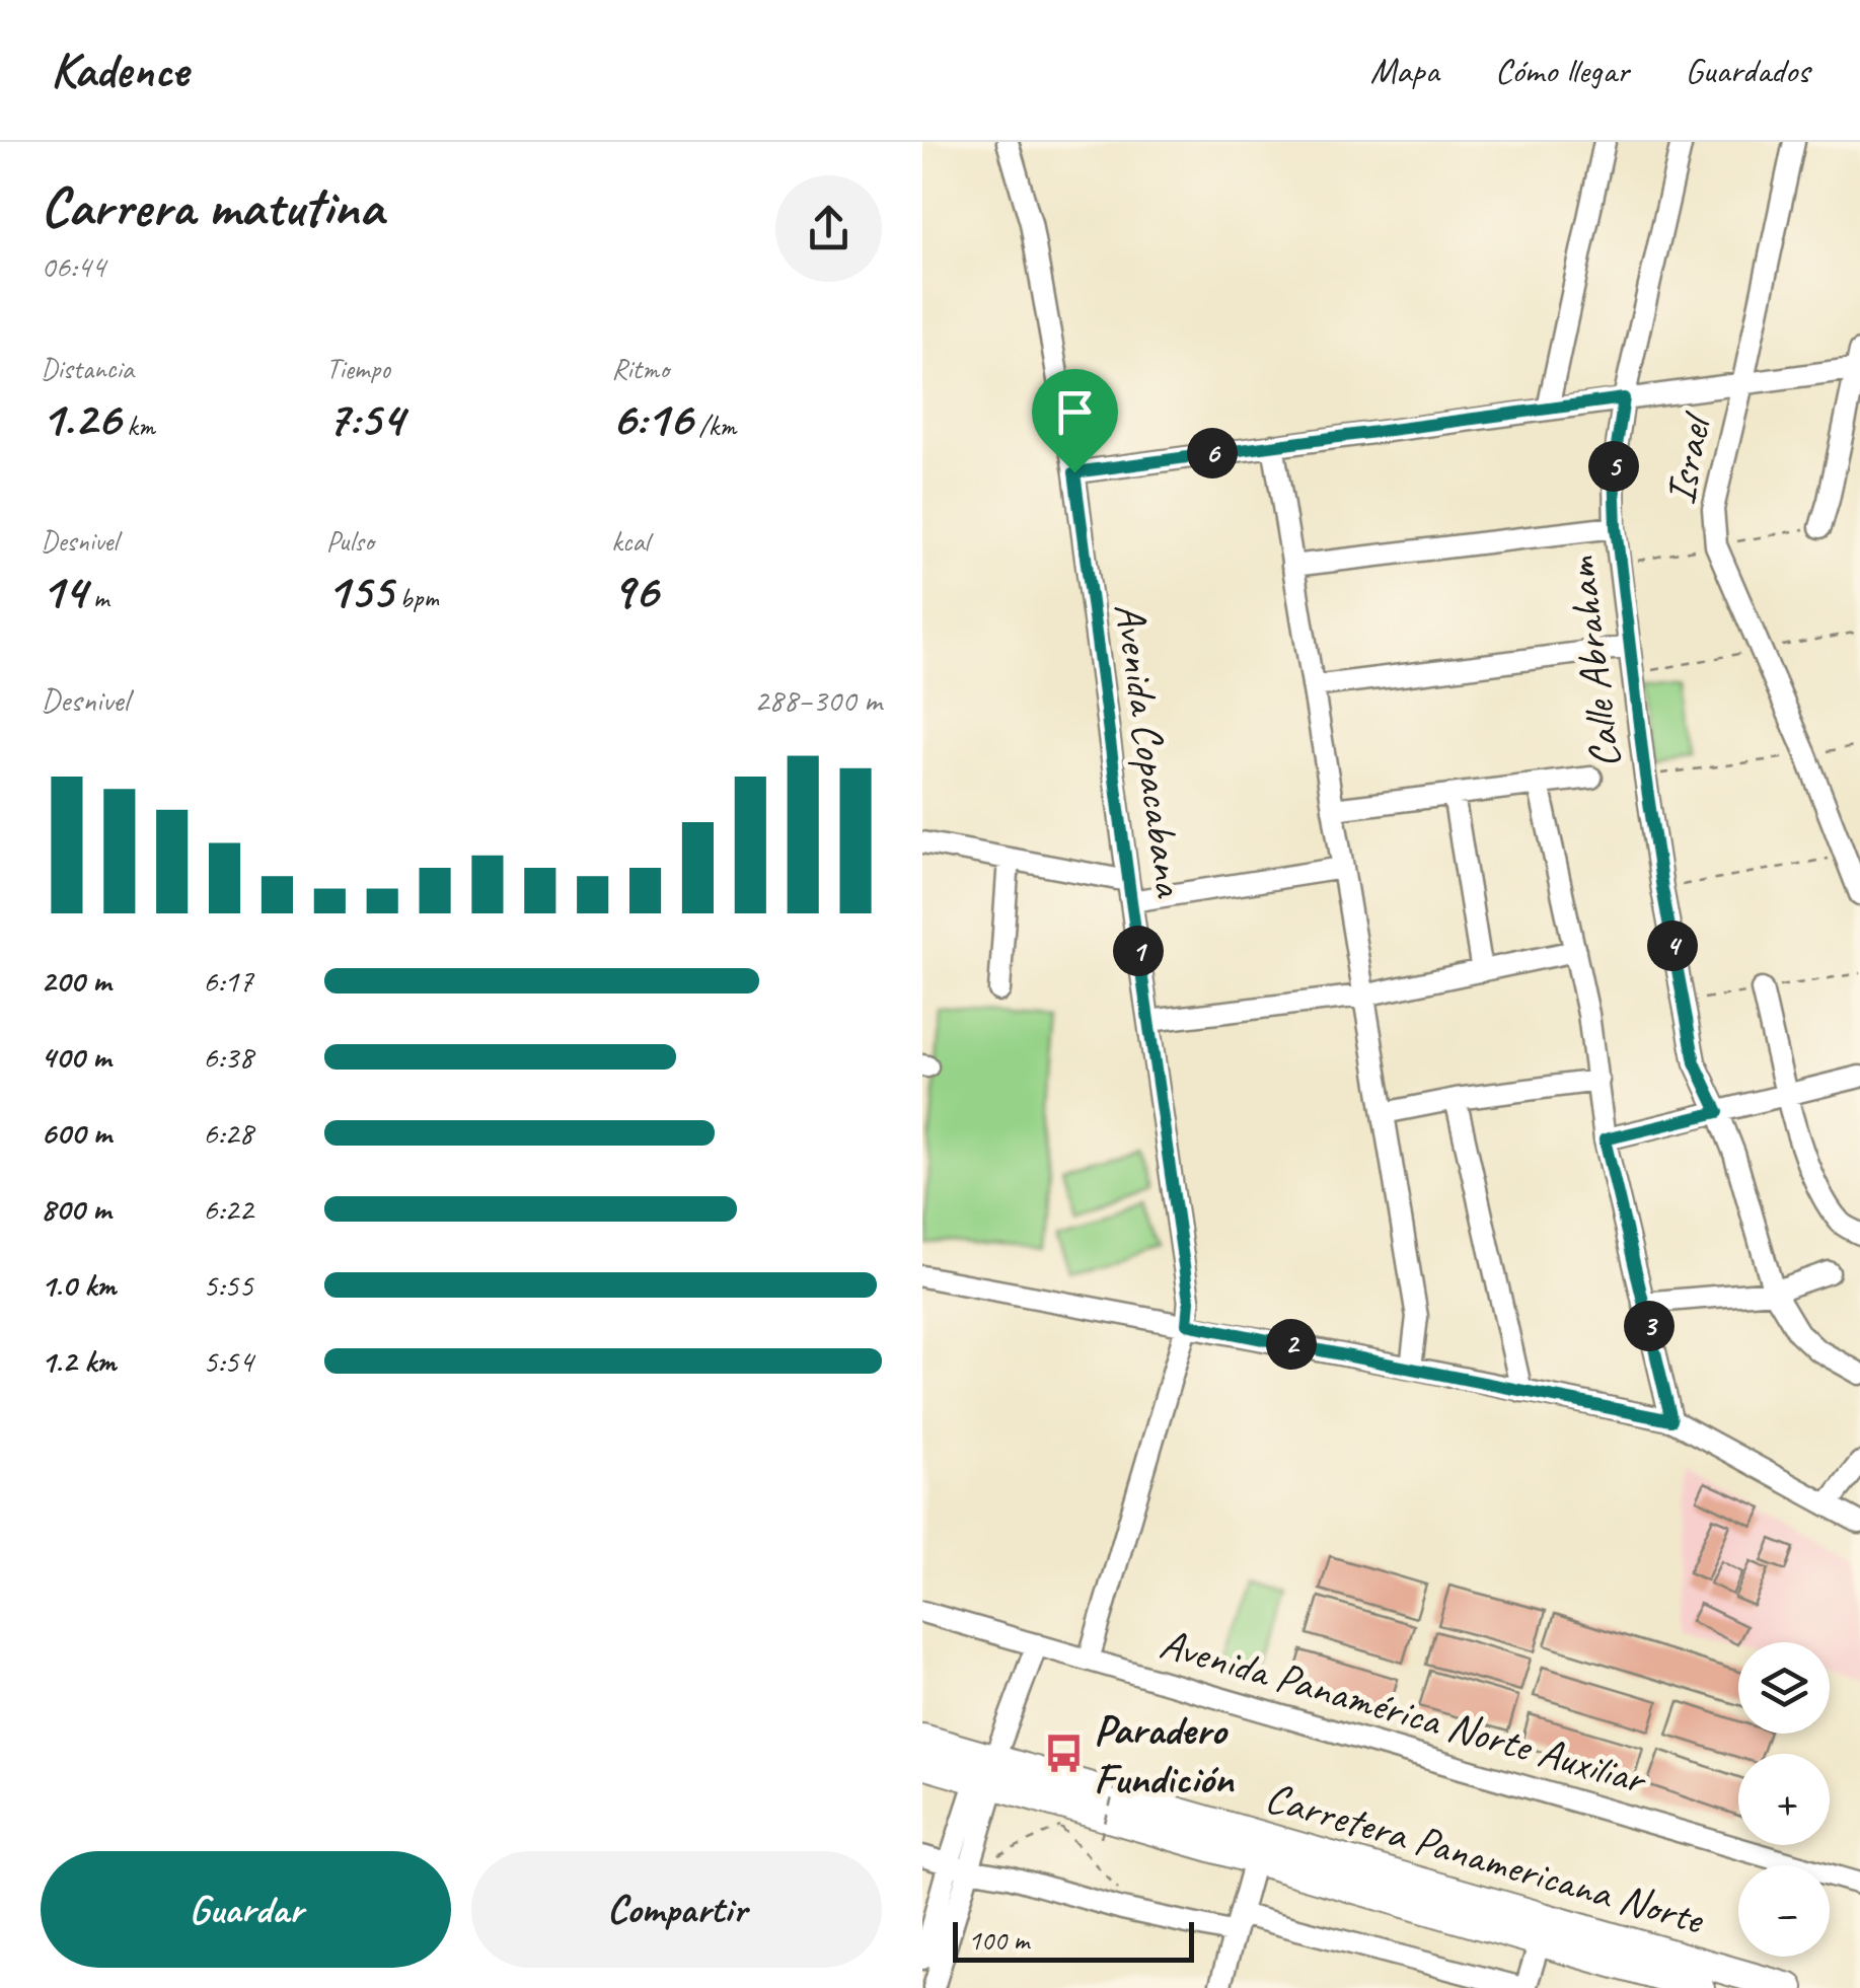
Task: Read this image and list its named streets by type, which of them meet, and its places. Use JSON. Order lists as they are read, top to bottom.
{
  "streets": {
    "highway": ["Carretera Panamericana Norte"],
    "street": [
      "Israel",
      "Calle Abraham",
      "Avenida Copacabana",
      "Avenida Panamérica Norte Auxiliar"
    ]
  },
  "crossings": [
    ["Avenida Copacabana", "Avenida Panamérica Norte Auxiliar"]
  ],
  "places": {
    "bus stop": ["Paradero Fundición"]
  },
  "scale_bar": "100 m",
  "page": {
    "header": "Kadence",
    "nav": ["Mapa", "Cómo llegar", "Guardados"],
    "heading": ["Carrera matutina", "06:44"],
    "stats": [
      ["Distancia", "1.26 km"],
      ["Tiempo", "7:54"],
      ["Ritmo", "6:16 /km"],
      ["Desnivel", "14 m"],
      ["Pulso", "155 bpm"],
      ["kcal", "96"]
    ],
    "pins": [
      "6",
      "5",
      "4",
      "1",
      "3",
      "2"
    ],
    "chart": ["Desnivel", "288–300 m"],
    "list": [
      {
        "name": "200 m",
        "note": "6:17"
      },
      {
        "name": "400 m",
        "note": "6:38"
      },
      {
        "name": "600 m",
        "note": "6:28"
      },
      {
        "name": "800 m",
        "note": "6:22"
      },
      {
        "name": "1.0 km",
        "note": "5:55"
      },
      {
        "name": "1.2 km",
        "note": "5:54"
      }
    ],
    "map_buttons": ["+", "−"],
    "buttons": ["Guardar", "Compartir"],
    "scale": "100 m"
  }
}
